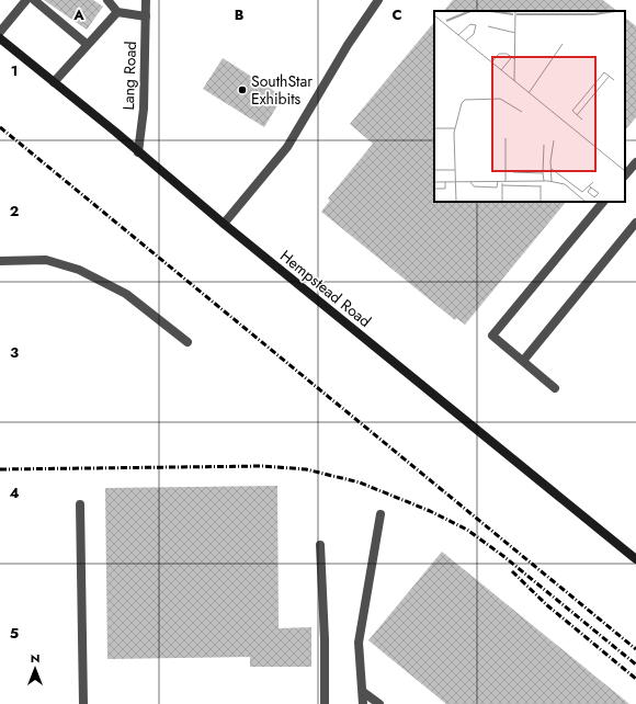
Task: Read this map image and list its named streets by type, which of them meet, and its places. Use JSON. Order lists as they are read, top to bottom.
{
  "streets": {
    "main road": ["Hempstead Road"],
    "street": ["Lang Road"]
  },
  "crossings": [
    ["Lang Road", "Hempstead Road"]
  ],
  "places": ["SouthStar Exhibits"],
  "north": "top",
  "grid": {
    "columns": ["A", "B", "C"],
    "rows": [
      "1",
      "2",
      "3",
      "4",
      "5"
    ]
  }
}
